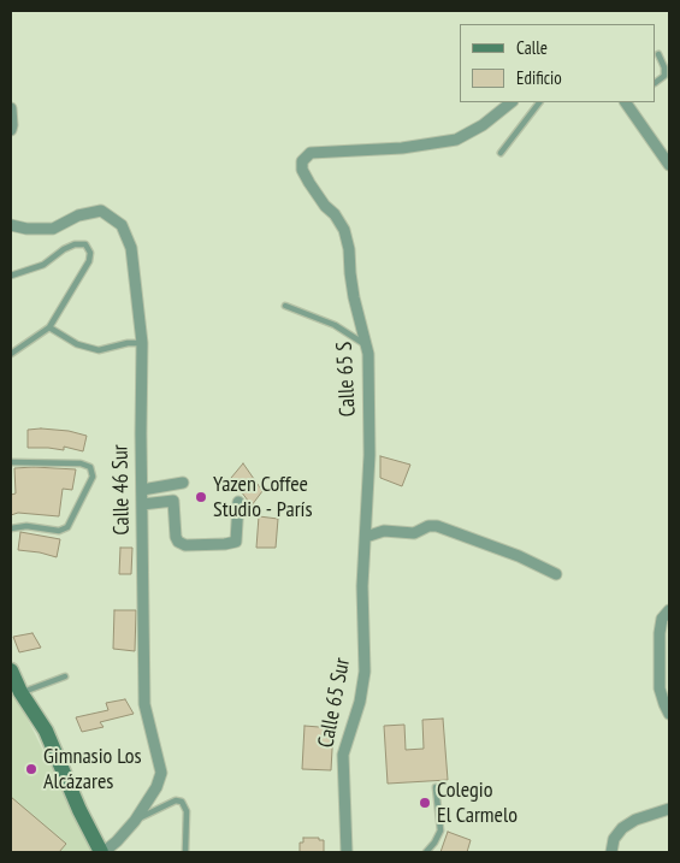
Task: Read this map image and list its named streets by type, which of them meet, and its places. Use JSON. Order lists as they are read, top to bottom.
{
  "streets": {
    "street": ["Calle 65 S", "Calle 46 Sur", "Calle 65 Sur"]
  },
  "crossings": [
    ["Calle 65 S", "Calle 65 Sur"]
  ],
  "places": ["Yazen Coffee Studio - París", "Gimnasio Los Alcázares", "Colegio El Carmelo"],
  "legend": ["Calle", "Edificio"]
}
